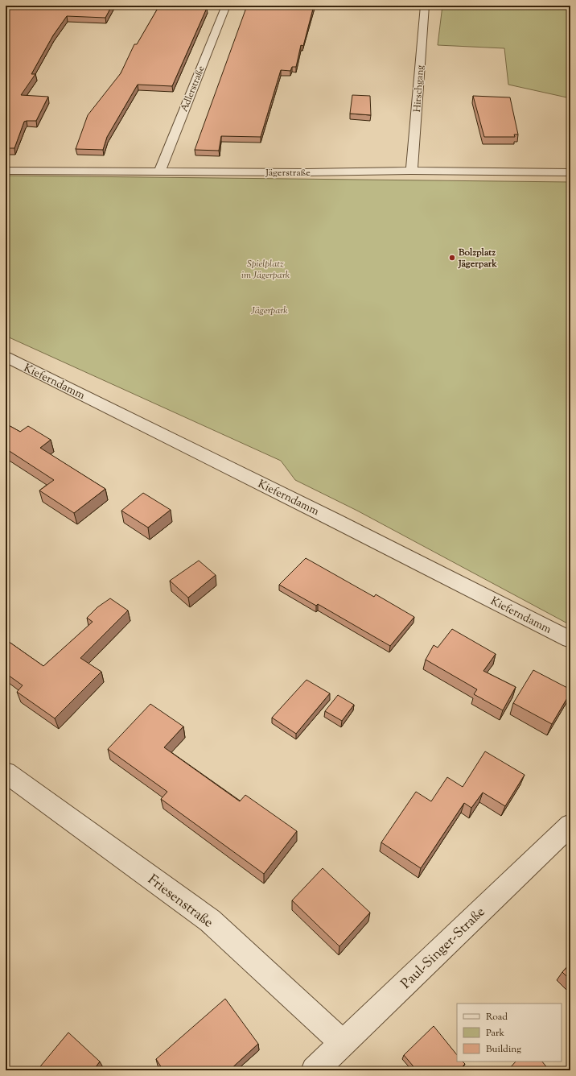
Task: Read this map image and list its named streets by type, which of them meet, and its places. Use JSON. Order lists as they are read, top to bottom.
{
  "streets": {
    "street": [
      "Adlerstraße",
      "Hirschgang",
      "Jägerstraße",
      "Kieferndamm",
      "Friesenstraße",
      "Paul-Singer-Straße"
    ]
  },
  "crossings": [
    ["Adlerstraße", "Jägerstraße"],
    ["Hirschgang", "Jägerstraße"],
    ["Friesenstraße", "Paul-Singer-Straße"]
  ],
  "parks": ["Spielplatz im Jägerpark", "Jägerpark"],
  "places": ["Bolzplatz Jägerpark"],
  "legend": ["Road", "Park", "Building"]
}
